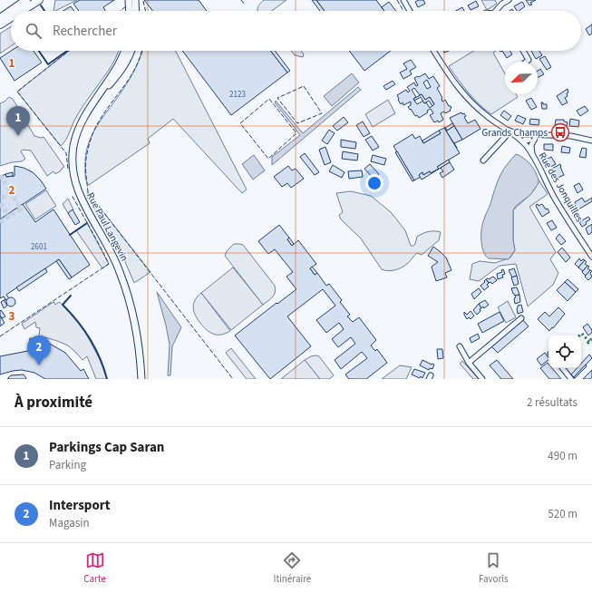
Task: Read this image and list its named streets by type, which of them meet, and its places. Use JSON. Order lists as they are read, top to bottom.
{
  "streets": {
    "main road": ["Rue Paul Langevin"],
    "street": ["Rue des Jonquilles"]
  },
  "places": {
    "bus stop": ["Grands Champs"]
  },
  "house_numbers": ["2123", "2601"],
  "north": "bottom left",
  "page": {
    "search": "Rechercher",
    "pins": ["1", "2"],
    "heading": ["À proximité", "2 résultats"],
    "list": [
      {
        "mark": "1",
        "name": "Parkings Cap Saran",
        "note": "Parking",
        "value": "490 m"
      },
      {
        "mark": "2",
        "name": "Intersport",
        "note": "Magasin",
        "value": "520 m"
      }
    ],
    "nav": ["Carte", "Itinéraire", "Favoris"]
  },
  "grid": {
    "rows": ["1", "2", "3"]
  }
}
